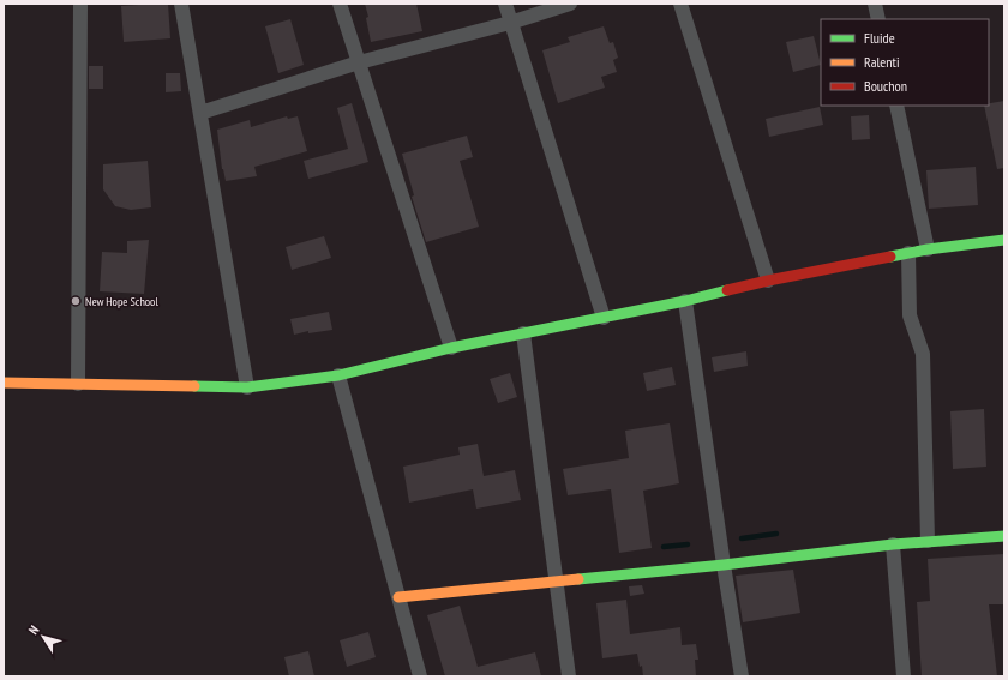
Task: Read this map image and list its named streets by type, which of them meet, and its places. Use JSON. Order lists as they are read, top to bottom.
{
  "places": ["New Hope School"],
  "legend": ["Fluide", "Ralenti", "Bouchon"],
  "north": "top left"
}
